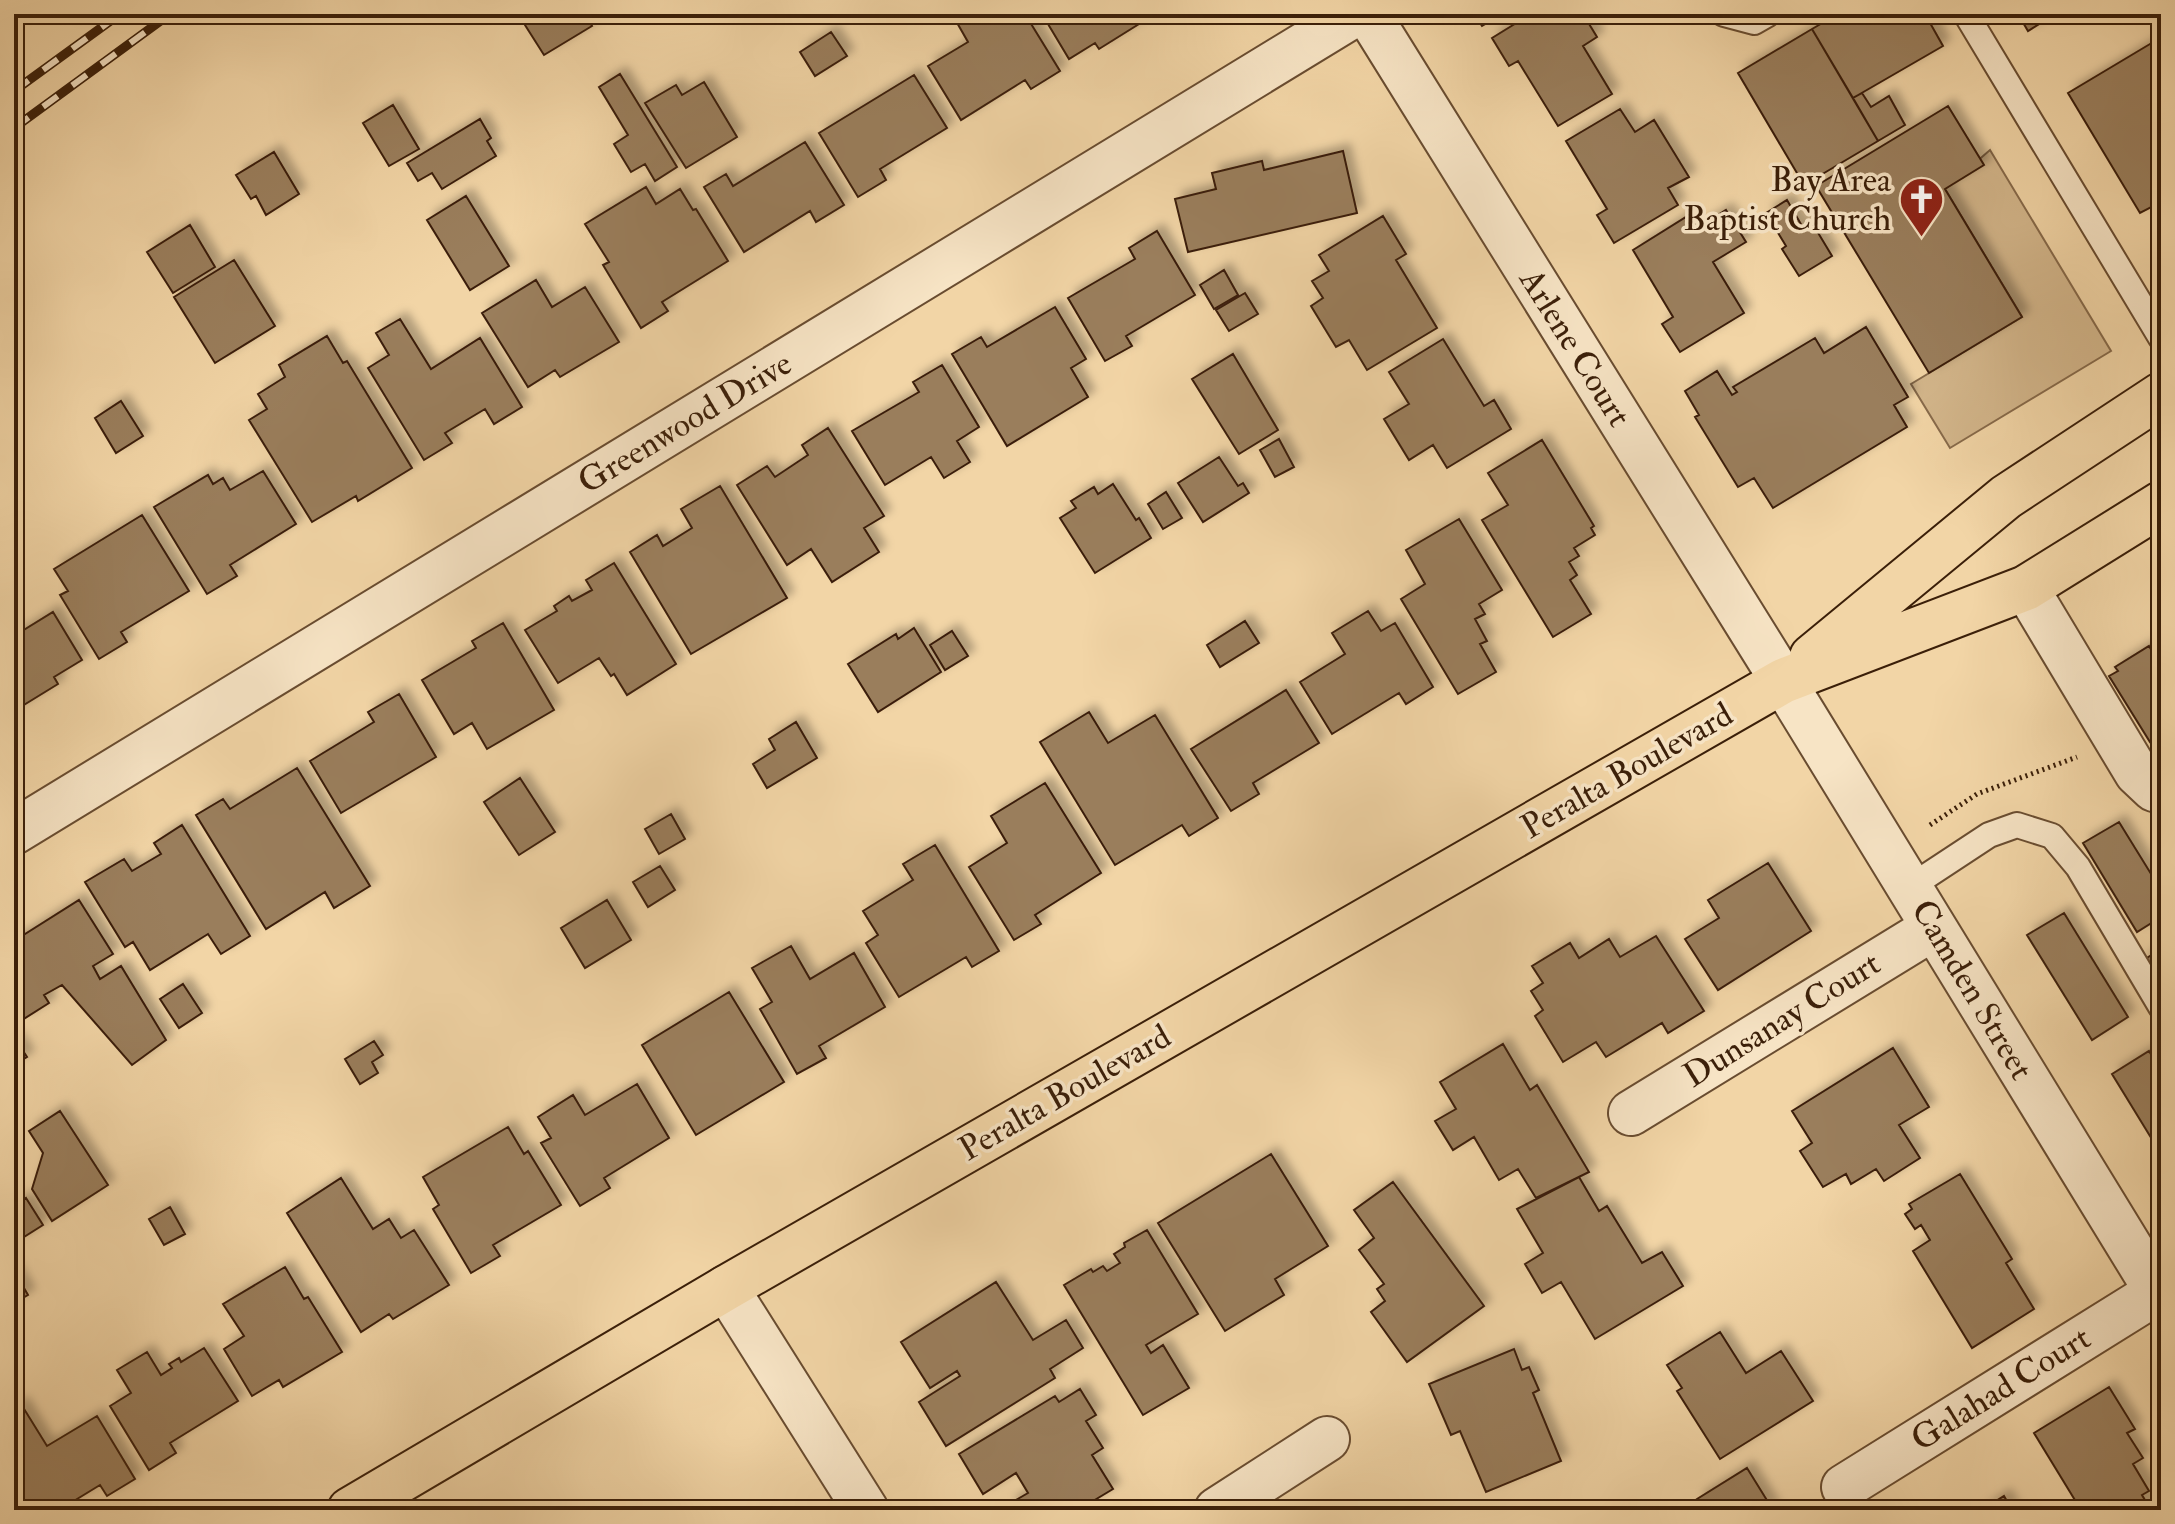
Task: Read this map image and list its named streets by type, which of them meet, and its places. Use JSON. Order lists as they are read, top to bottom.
{
  "streets": {
    "main road": ["Peralta Boulevard"],
    "street": [
      "Arlene Court",
      "Greenwood Drive",
      "Camden Street",
      "Dunsanay Court",
      "Galahad Court"
    ]
  },
  "crossings": [
    ["Arlene Court", "Peralta Boulevard"],
    ["Arlene Court", "Camden Street"],
    ["Peralta Boulevard", "Camden Street"],
    ["Camden Street", "Dunsanay Court"],
    ["Camden Street", "Galahad Court"]
  ],
  "places": {
    "church": ["Bay Area Baptist Church"]
  }
}
